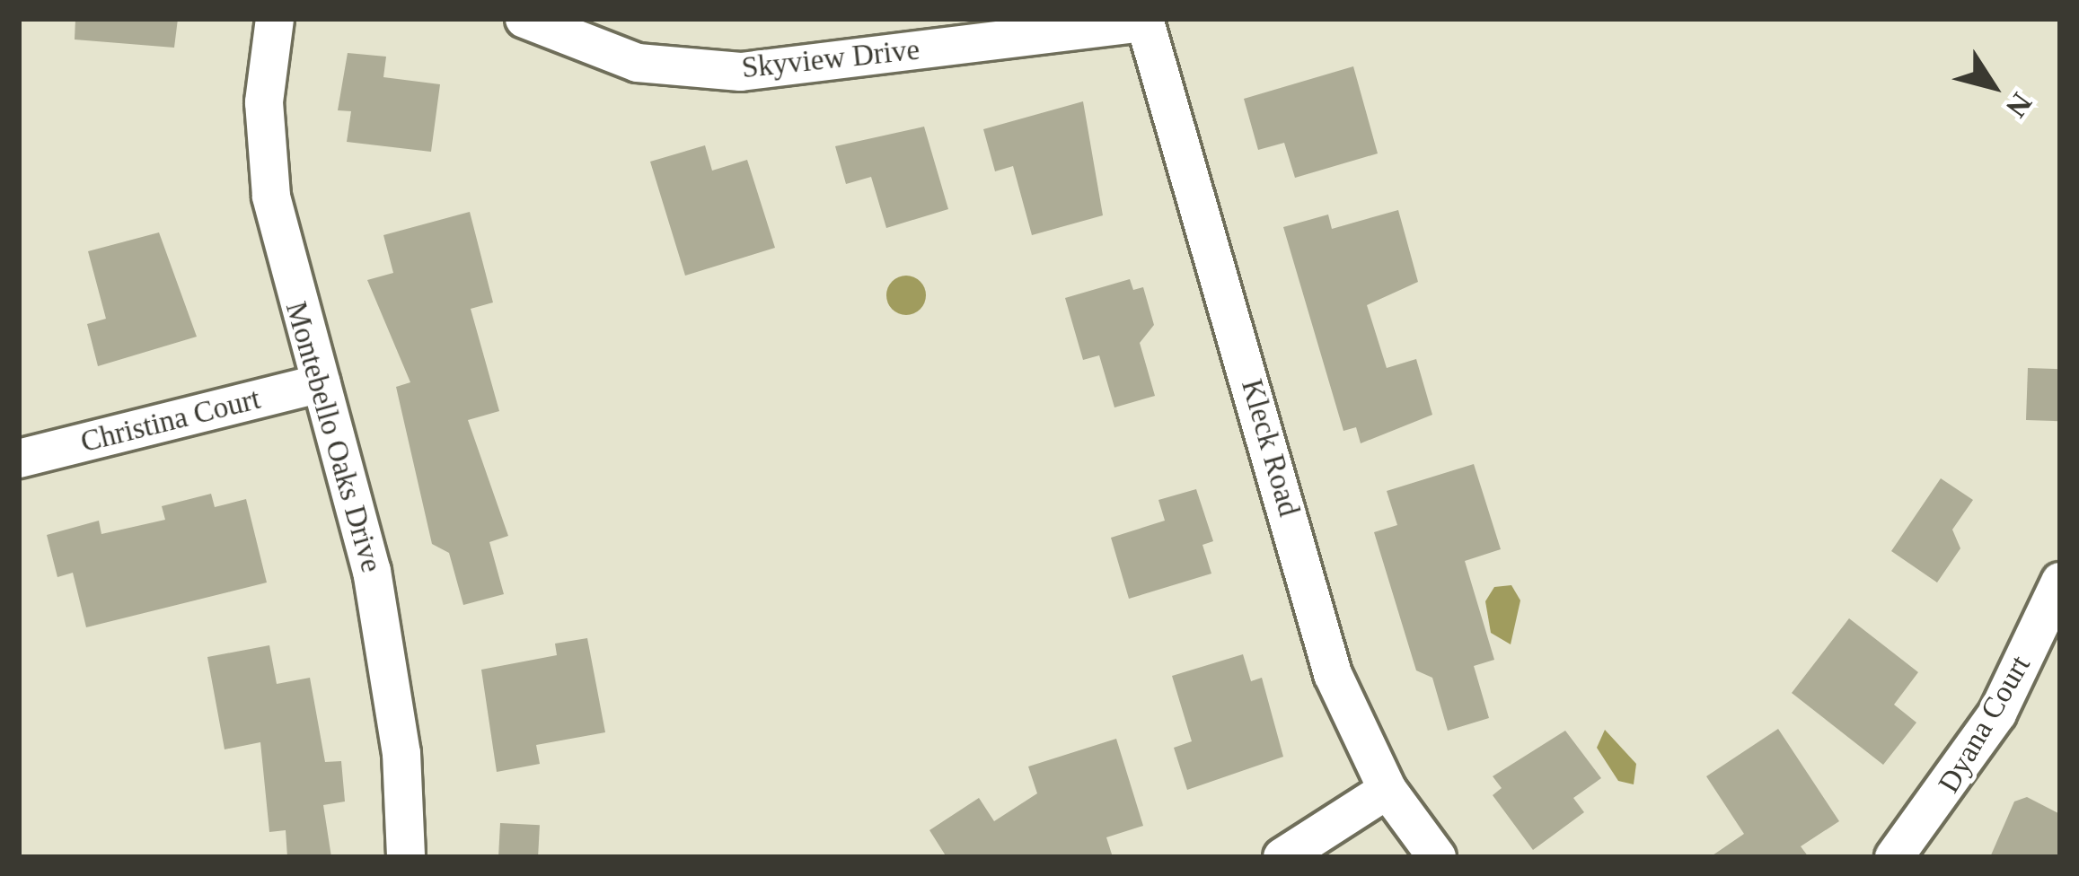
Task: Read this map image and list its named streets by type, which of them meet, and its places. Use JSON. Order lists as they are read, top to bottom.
{
  "streets": {
    "street": [
      "Skyview Drive",
      "Christina Court",
      "Montebello Oaks Drive",
      "Kleck Road",
      "Dyana Court"
    ]
  },
  "crossings": [
    ["Skyview Drive", "Kleck Road"],
    ["Christina Court", "Montebello Oaks Drive"]
  ],
  "north": "bottom right"
}
